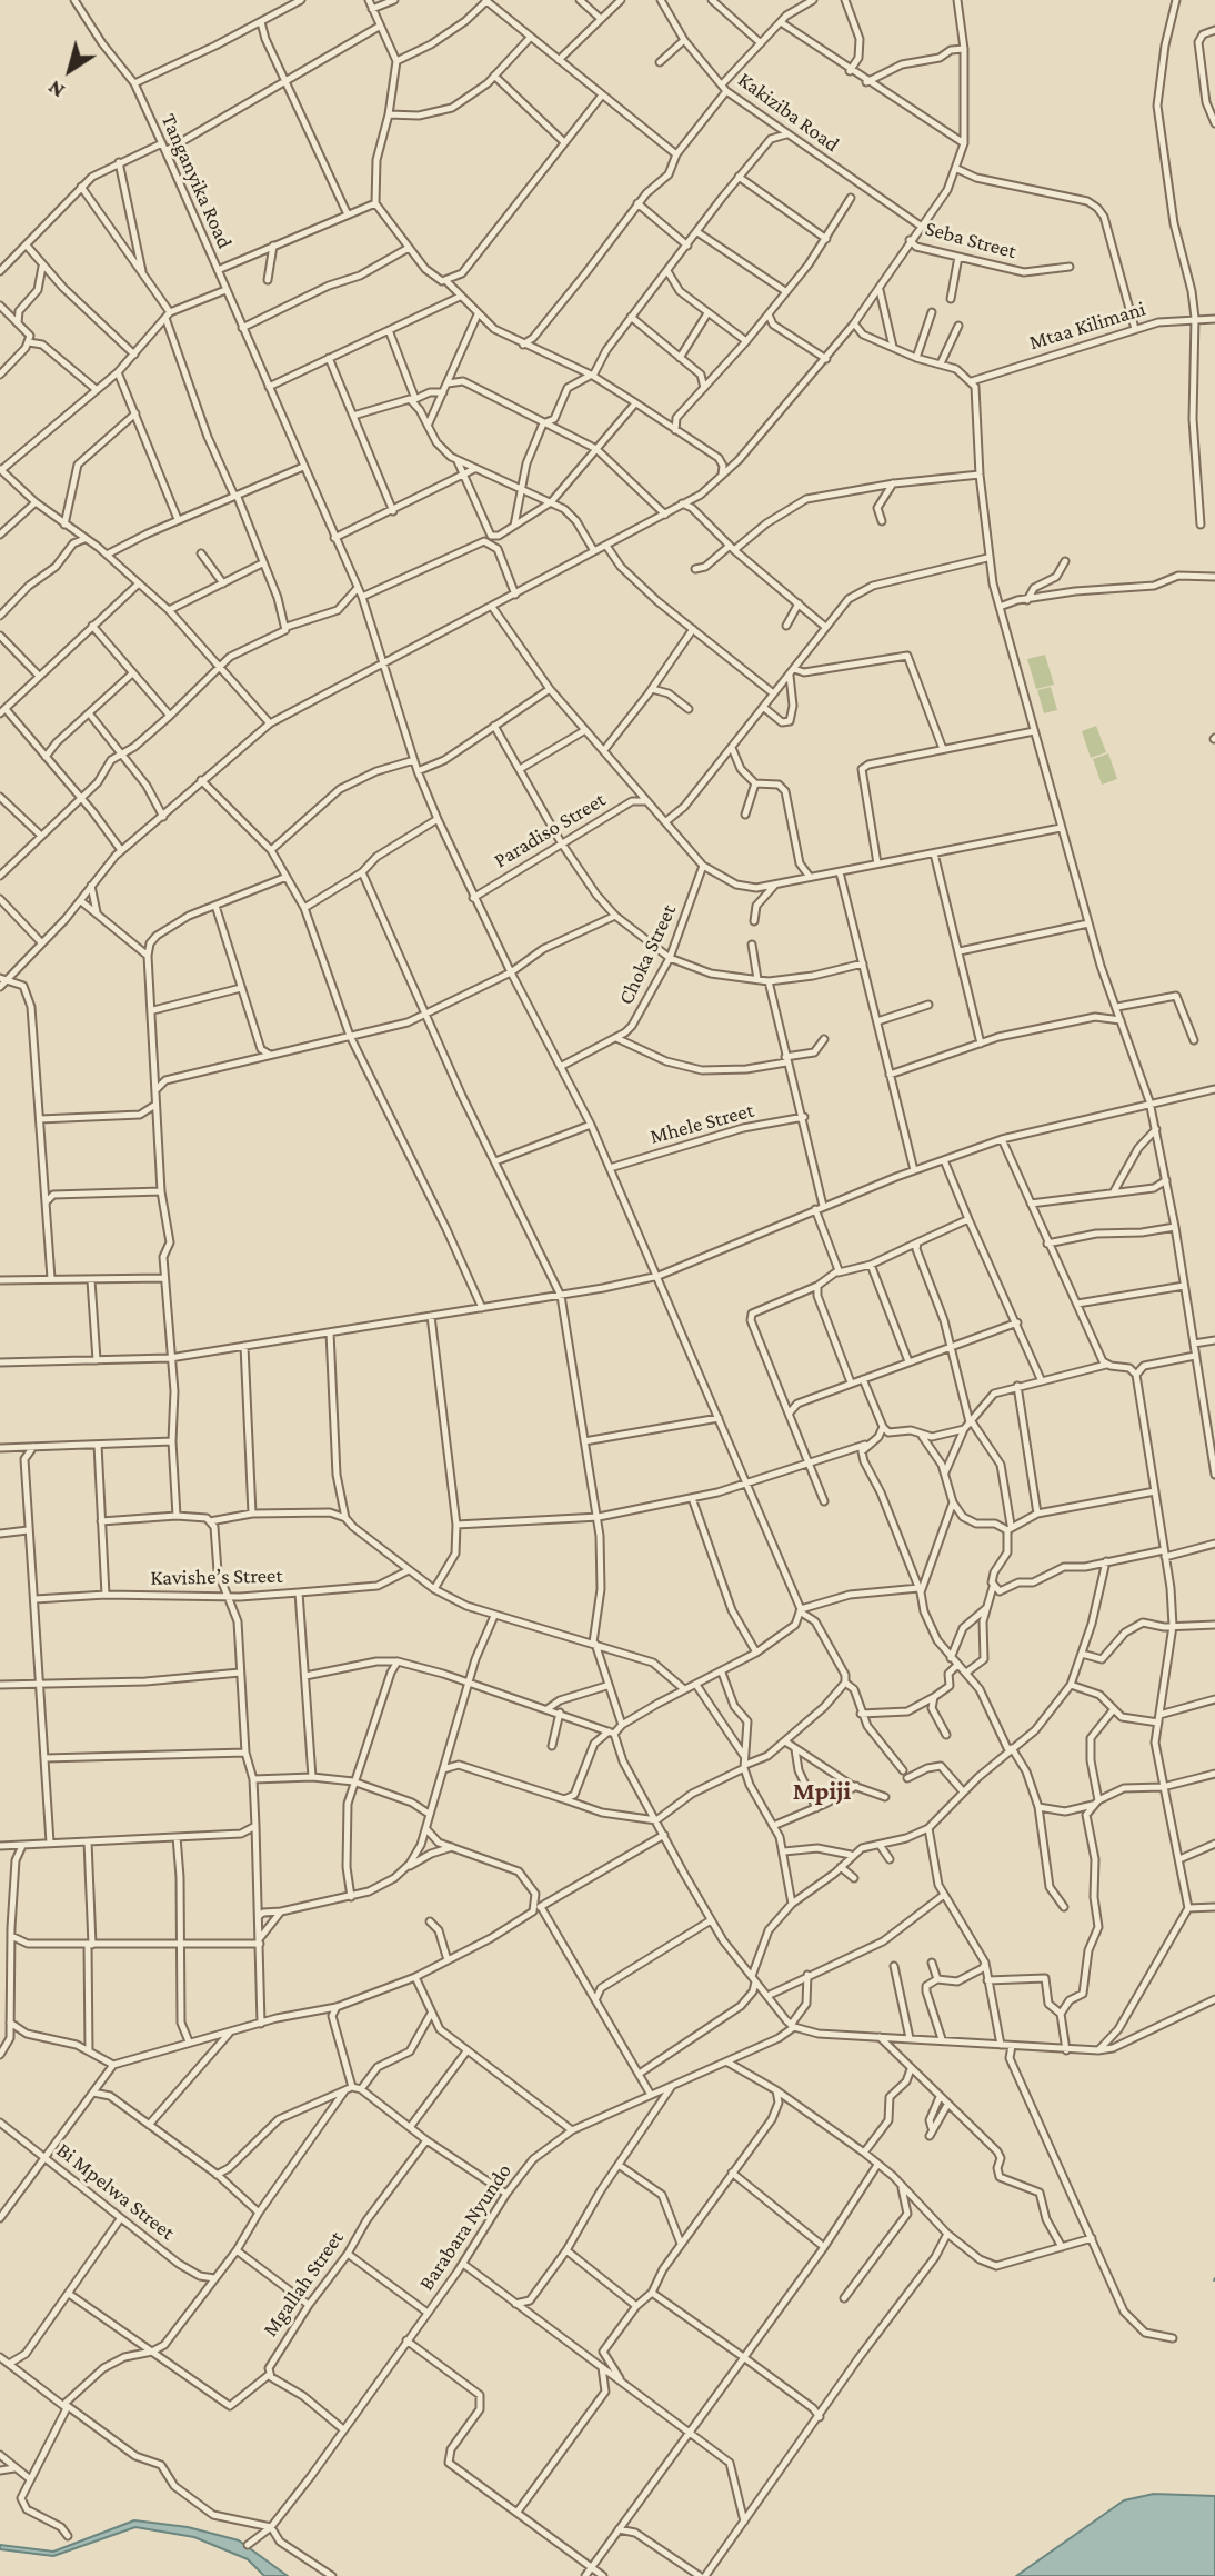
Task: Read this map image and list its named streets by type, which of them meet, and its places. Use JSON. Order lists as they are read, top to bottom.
{
  "streets": {
    "street": [
      "Kakiziba Road",
      "Tanganyika Road",
      "Seba Street",
      "Mtaa Kilimani",
      "Paradiso Street",
      "Choka Street",
      "Mhele Street",
      "Kavishe’s Street",
      "Bi Mpelwa Street",
      "Barabara Nyundo",
      "Mgallah Street"
    ]
  },
  "crossings": [
    ["Tanganyika Road", "Paradiso Street"],
    ["Tanganyika Road", "Choka Street"],
    ["Tanganyika Road", "Mhele Street"]
  ],
  "districts": ["Mpiji"],
  "north": "bottom left"
}
